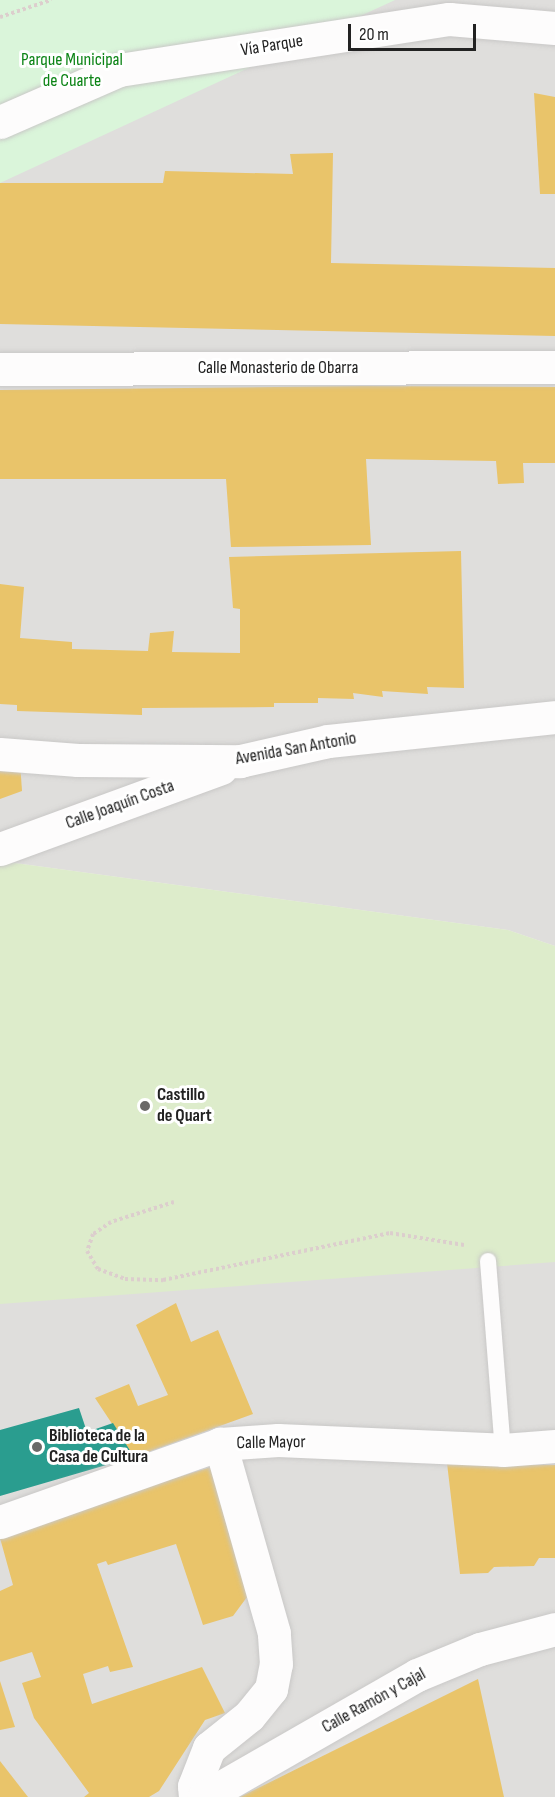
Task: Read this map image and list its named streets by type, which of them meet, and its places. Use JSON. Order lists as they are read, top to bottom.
{
  "streets": {
    "street": [
      "Vía Parque",
      "Calle Monasterio de Obarra",
      "Avenida San Antonio",
      "Calle Joaquín Costa",
      "Calle Mayor",
      "Calle Ramón y Cajal"
    ]
  },
  "crossings": [
    ["Avenida San Antonio", "Calle Joaquín Costa"]
  ],
  "parks": ["Parque Municipal de Cuarte"],
  "places": ["Castillo de Quart", "Biblioteca de la Casa de Cultura"],
  "scale_bar": "20 m"
}
